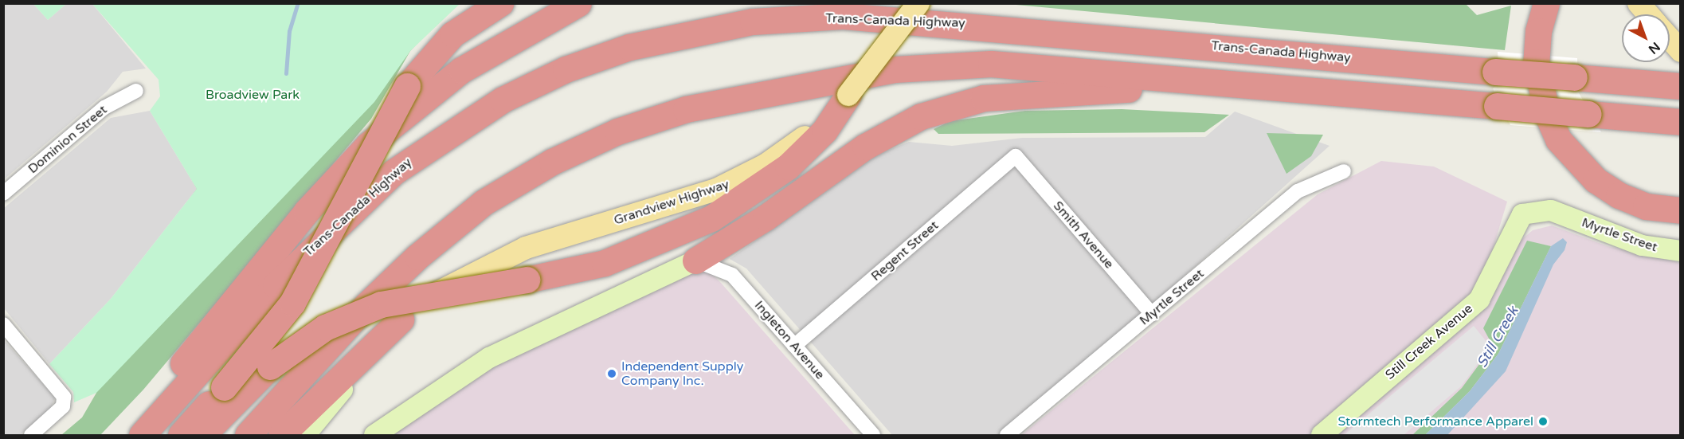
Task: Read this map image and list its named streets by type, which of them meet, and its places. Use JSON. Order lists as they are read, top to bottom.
{
  "streets": {
    "highway": ["Trans-Canada Highway"],
    "main road": ["Grandview Highway", "Myrtle Street", "Still Creek Avenue"],
    "street": [
      "Dominion Street",
      "Smith Avenue",
      "Regent Street",
      "Ingleton Avenue"
    ]
  },
  "crossings": [
    ["Smith Avenue", "Myrtle Street"],
    ["Smith Avenue", "Regent Street"],
    ["Myrtle Street", "Still Creek Avenue"],
    ["Regent Street", "Ingleton Avenue"]
  ],
  "water": ["Still Creek"],
  "parks": ["Broadview Park"],
  "places": ["Independent Supply Company Inc.", "Stormtech Performance Apparel"],
  "north": "bottom right"
}
